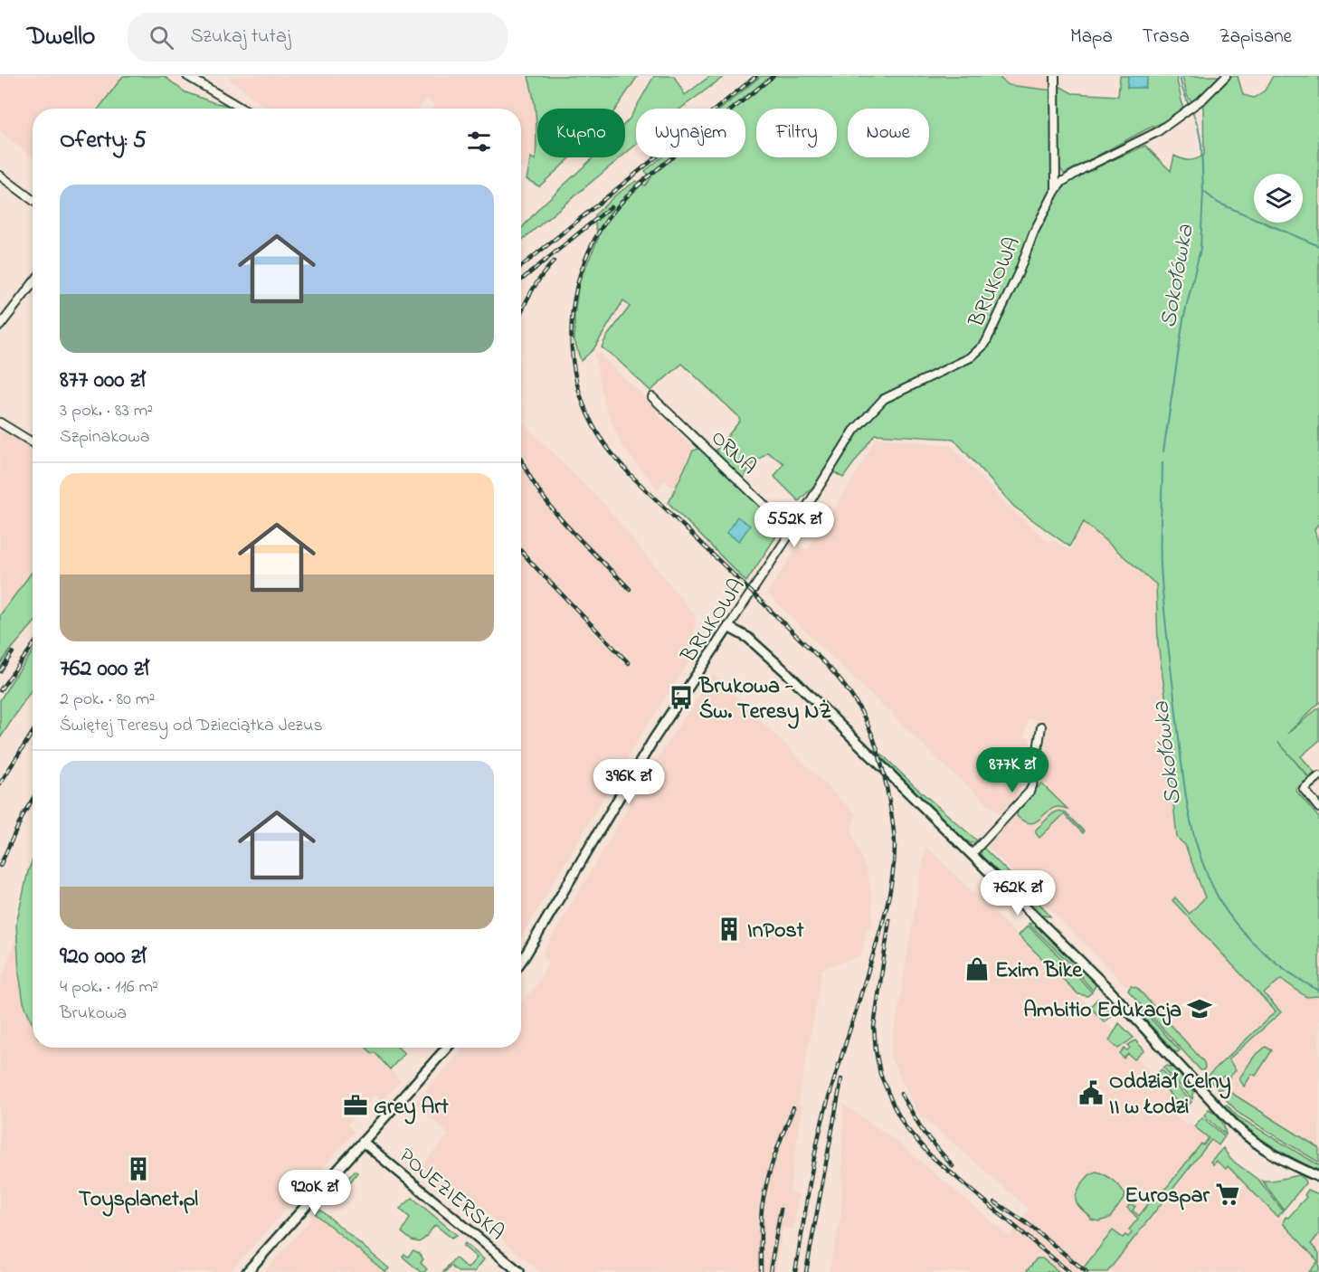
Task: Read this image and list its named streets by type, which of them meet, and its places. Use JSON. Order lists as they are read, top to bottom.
{
  "streets": {
    "street": ["BRUKOWA", "ORNA", "POJEZIERSKA"]
  },
  "crossings": [
    ["BRUKOWA", "ORNA"]
  ],
  "water": ["Sokołówka"],
  "places": {
    "bus stop": ["Brukowa - Św. Teresy NŻ"],
    "building": ["InPost", "Toysplanet.pl"],
    "shop": ["Exim Bike"],
    "school or university": ["Ambitio Edukacja"],
    "public building": ["Oddział Celny II w Łodzi"],
    "office": ["Grey Art"],
    "supermarket": ["Eurospar"]
  },
  "page": {
    "header": "Dwello",
    "search": "Szukaj tutaj",
    "nav": ["Mapa", "Trasa", "Zapisane"],
    "chip": [
      "Kupno",
      "Wynajem",
      "Filtry",
      "Nowe"
    ],
    "heading": "Oferty: 5",
    "list": [
      {
        "name": "877 000 zł",
        "note": "3 pok. · 83 m² · Szpinakowa"
      },
      {
        "name": "762 000 zł",
        "note": "2 pok. · 80 m² · Świętej Teresy od Dzieciątka Jezus"
      },
      {
        "name": "920 000 zł",
        "note": "4 pok. · 116 m² · Brukowa"
      }
    ],
    "price": [
      "552K zł",
      "877K zł",
      "396K zł",
      "762K zł",
      "920K zł"
    ]
  }
}
